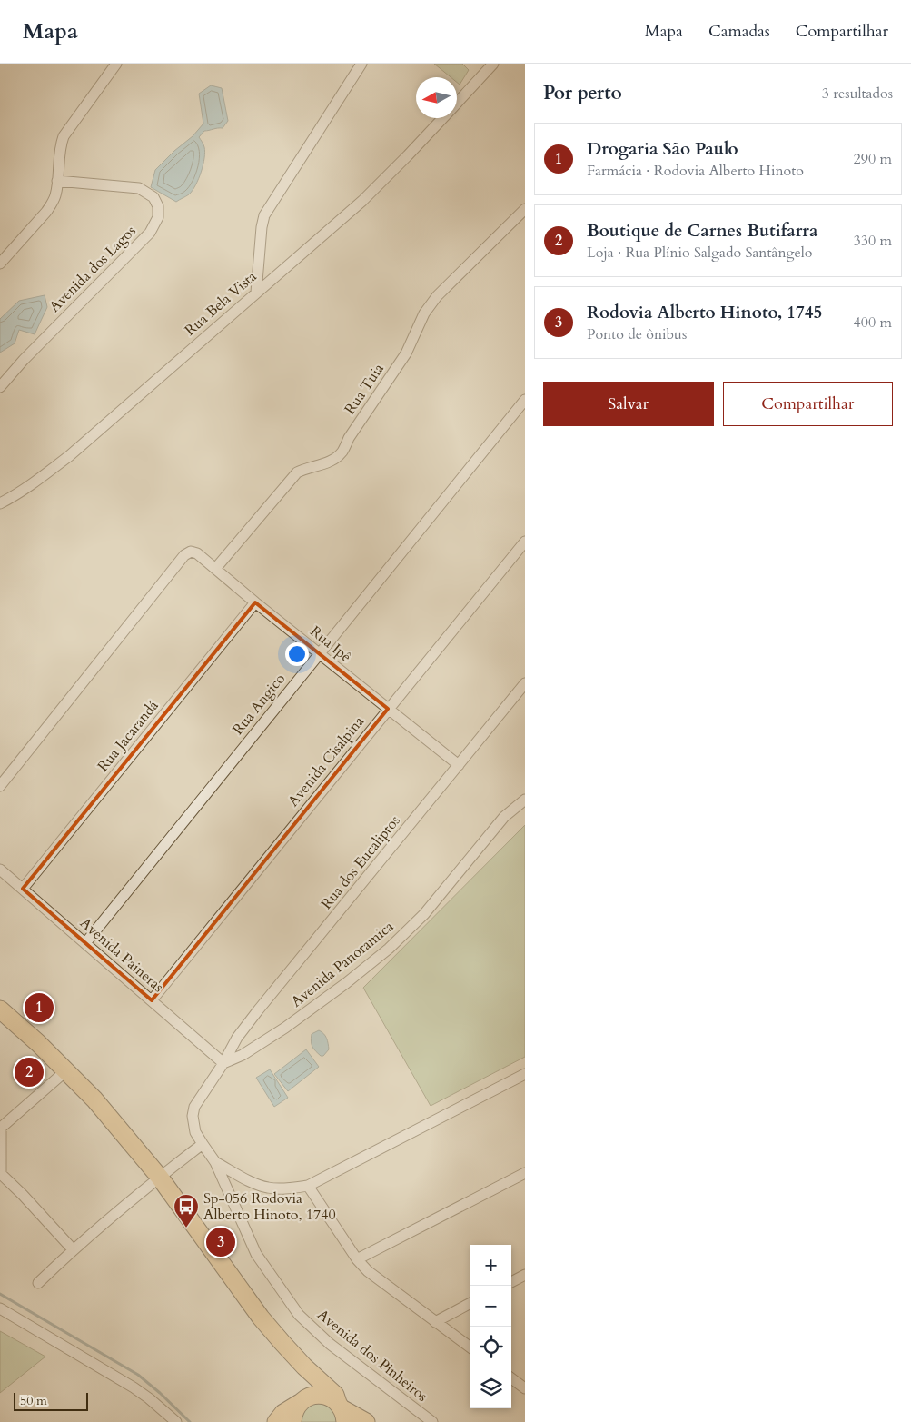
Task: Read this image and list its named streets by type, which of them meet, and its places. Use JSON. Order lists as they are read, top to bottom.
{
  "streets": {
    "street": [
      "Avenida dos Lagos",
      "Rua Bela Vista",
      "Rua Tuia",
      "Rua Ipê",
      "Rua Angico",
      "Rua Jacarandá",
      "Avenida Cisalpina",
      "Rua dos Eucaliptos",
      "Avenida Paineras",
      "Avenida Panoramica",
      "Avenida dos Pinheiros"
    ]
  },
  "crossings": [
    ["Rua Tuia", "Rua Ipê"],
    ["Rua Ipê", "Rua Angico"],
    ["Rua Ipê", "Rua Jacarandá"],
    ["Rua Ipê", "Avenida Cisalpina"],
    ["Rua Ipê", "Rua dos Eucaliptos"],
    ["Rua Angico", "Avenida Paineras"],
    ["Rua Jacarandá", "Avenida Paineras"],
    ["Avenida Cisalpina", "Avenida Paineras"],
    ["Rua dos Eucaliptos", "Avenida Paineras"],
    ["Rua dos Eucaliptos", "Avenida Panoramica"],
    ["Avenida Paineras", "Avenida Panoramica"]
  ],
  "places": {
    "bus stop": ["Sp-056 Rodovia Alberto Hinoto, 1740"]
  },
  "scale_bar": "50 m",
  "north": "left",
  "page": {
    "header": "Mapa",
    "nav": ["Mapa", "Camadas", "Compartilhar"],
    "heading": ["Por perto", "3 resultados"],
    "list": [
      {
        "mark": "1",
        "name": "Drogaria São Paulo",
        "note": "Farmácia · Rodovia Alberto Hinoto",
        "value": "290 m"
      },
      {
        "mark": "2",
        "name": "Boutique de Carnes Butifarra",
        "note": "Loja · Rua Plínio Salgado Santângelo",
        "value": "330 m"
      },
      {
        "mark": "3",
        "name": "Rodovia Alberto Hinoto, 1745",
        "note": "Ponto de ônibus",
        "value": "400 m"
      }
    ],
    "buttons": ["Salvar", "Compartilhar"],
    "pins": ["1", "2", "3"],
    "map_buttons": ["+", "−"],
    "scale": "50 m"
  }
}
